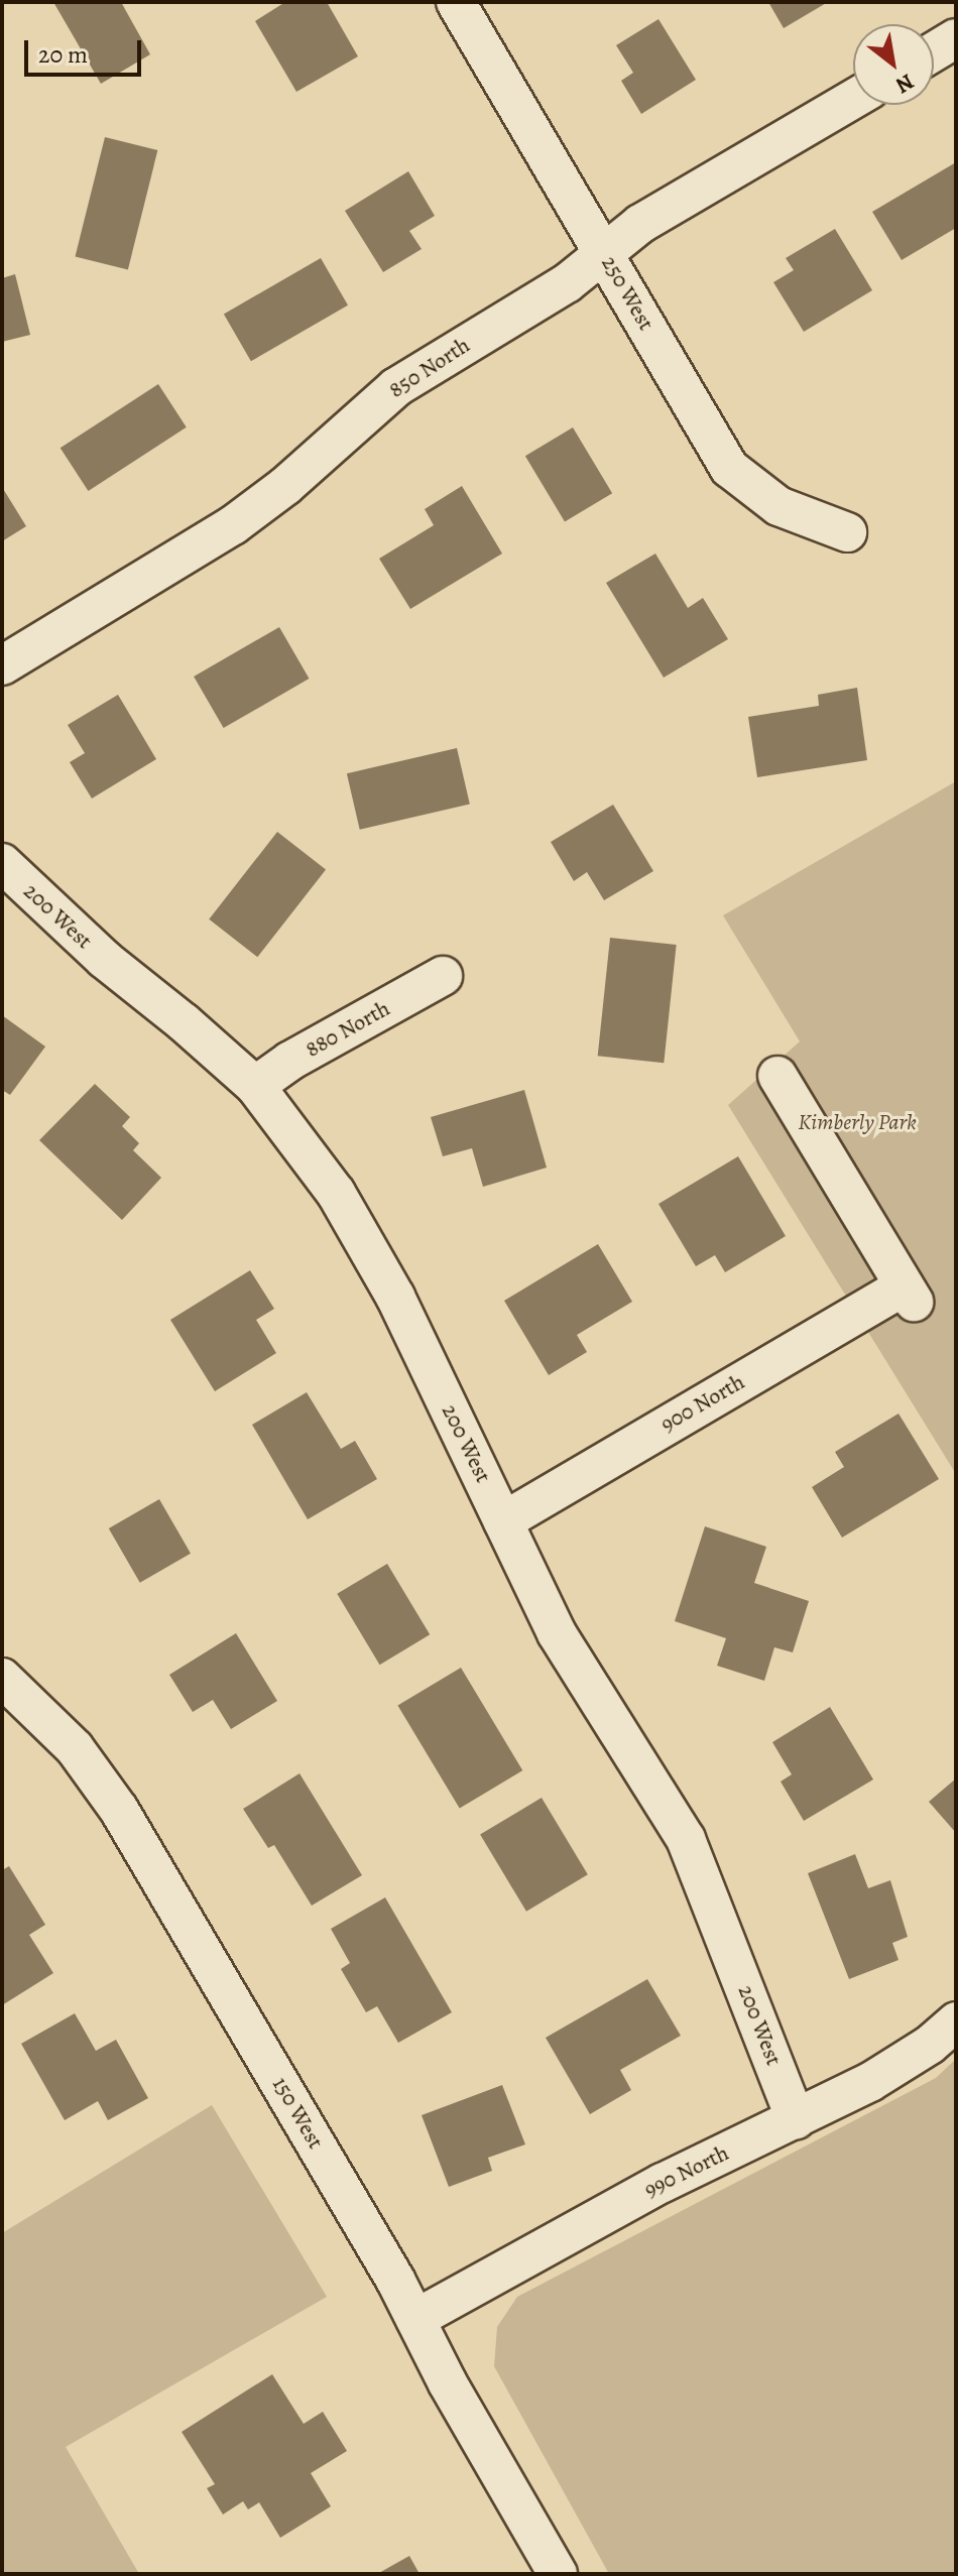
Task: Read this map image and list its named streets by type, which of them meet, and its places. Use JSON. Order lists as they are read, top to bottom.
{
  "streets": {
    "street": [
      "250 West",
      "850 North",
      "200 West",
      "880 North",
      "900 North",
      "150 West",
      "990 North"
    ]
  },
  "crossings": [
    ["250 West", "850 North"],
    ["200 West", "880 North"],
    ["200 West", "900 North"],
    ["200 West", "990 North"],
    ["150 West", "990 North"]
  ],
  "parks": ["Kimberly Park"],
  "scale_bar": "20 m",
  "north": "bottom right"
}
